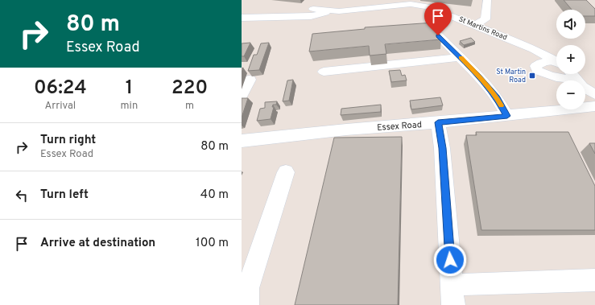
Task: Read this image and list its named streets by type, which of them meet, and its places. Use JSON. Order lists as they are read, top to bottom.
{
  "streets": {
    "street": ["St Martins Road", "Essex Road"]
  },
  "places": {
    "transit": ["St Martin Road"]
  },
  "page": {
    "turn": ["80 m", "Essex Road"],
    "map_buttons": ["+", "−"],
    "eta": [
      "06:24",
      "Arrival",
      "1",
      "min",
      "220",
      "m"
    ],
    "list": [
      {
        "name": "Turn right",
        "note": "Essex Road",
        "value": "80 m"
      },
      {
        "name": "Turn left",
        "value": "40 m"
      },
      {
        "name": "Arrive at destination",
        "value": "100 m"
      }
    ]
  }
}
